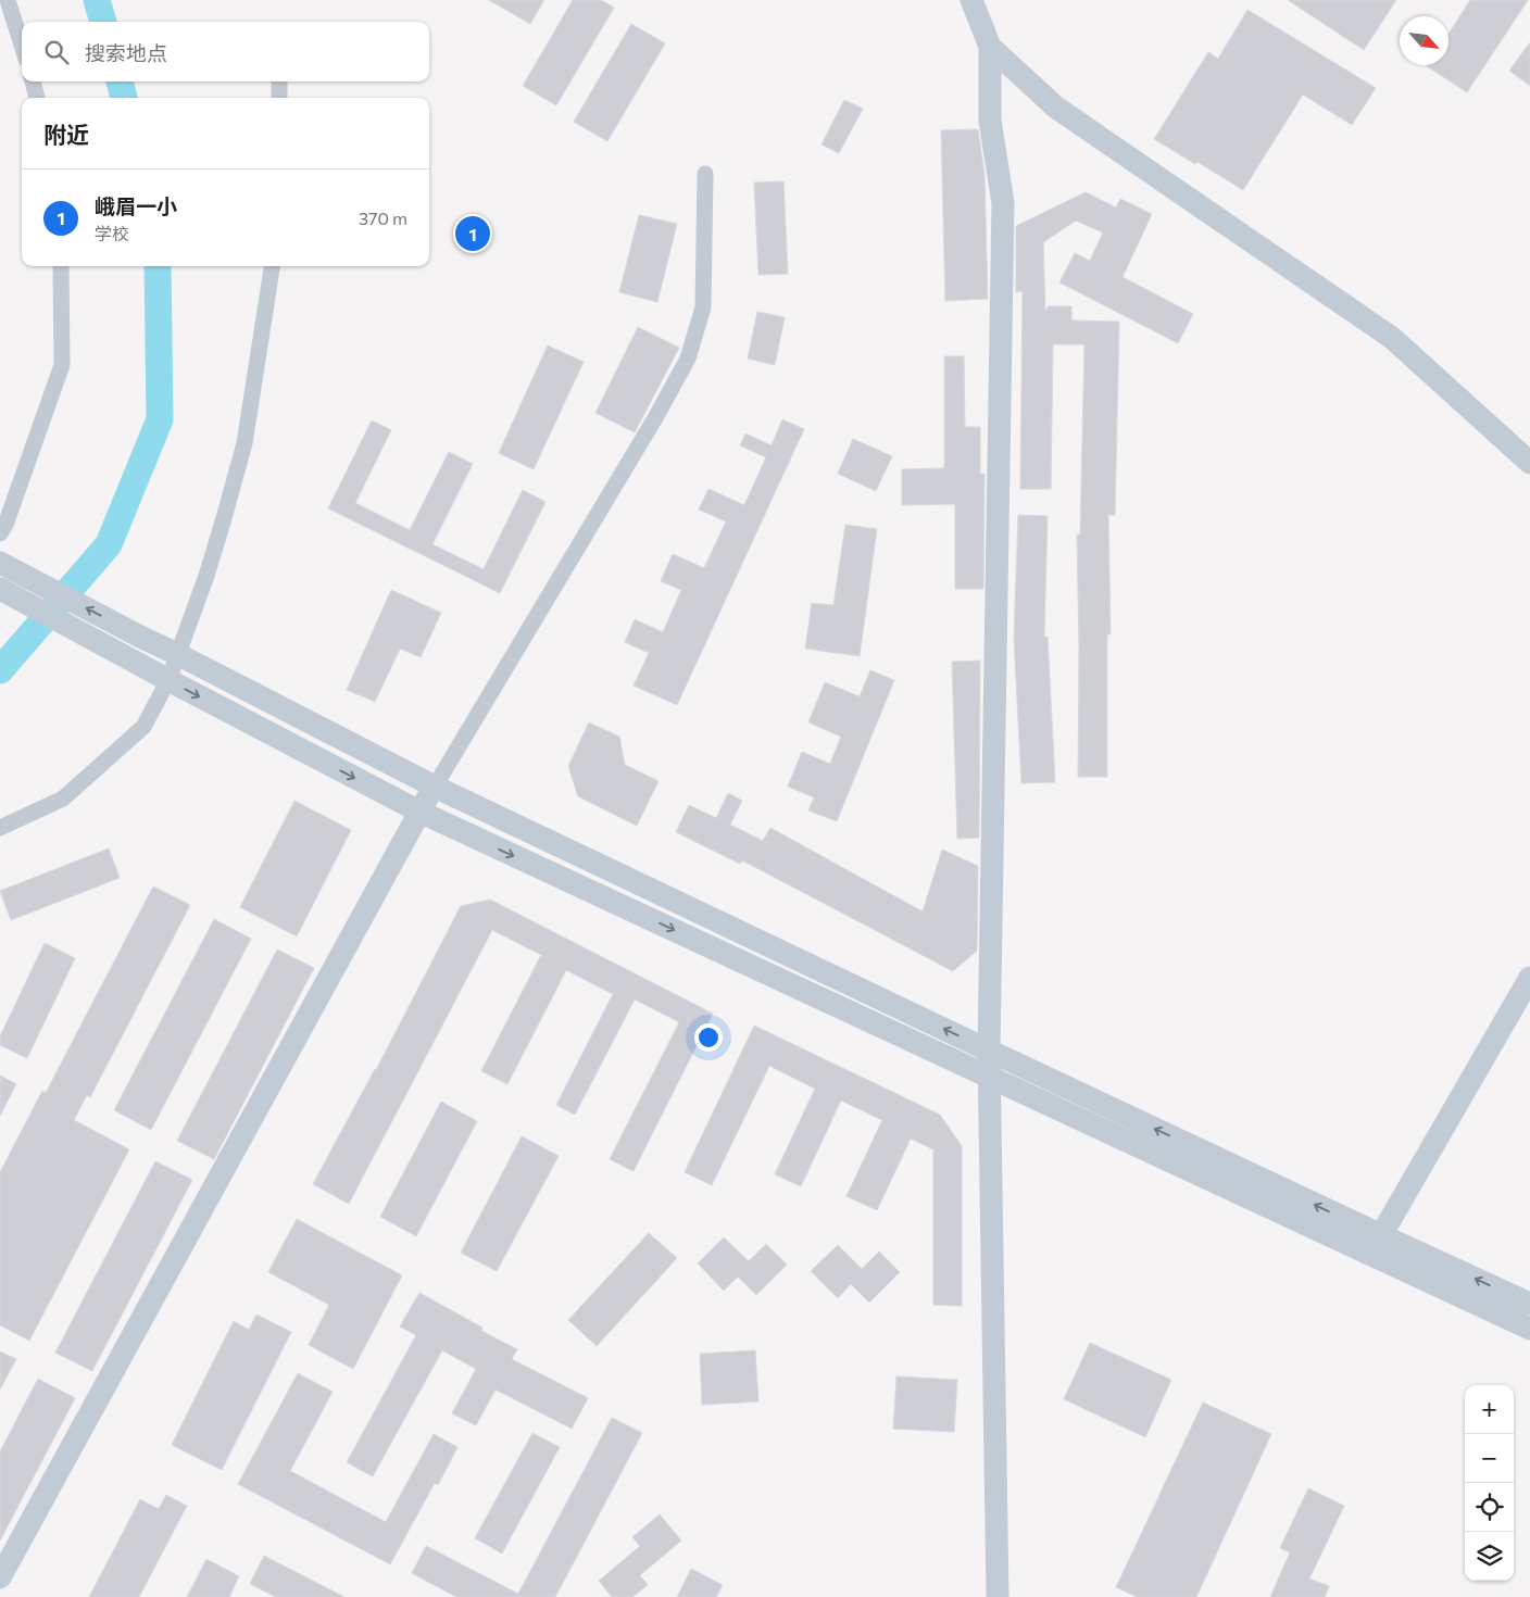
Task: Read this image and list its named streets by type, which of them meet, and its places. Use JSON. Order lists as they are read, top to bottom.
{
  "north": "bottom right",
  "page": {
    "search": "搜索地点",
    "heading": "附近",
    "list": [
      {
        "mark": "1",
        "name": "峨眉一小",
        "note": "学校",
        "value": "370 m"
      }
    ],
    "pins": "1",
    "map_buttons": ["+", "−"]
  }
}
